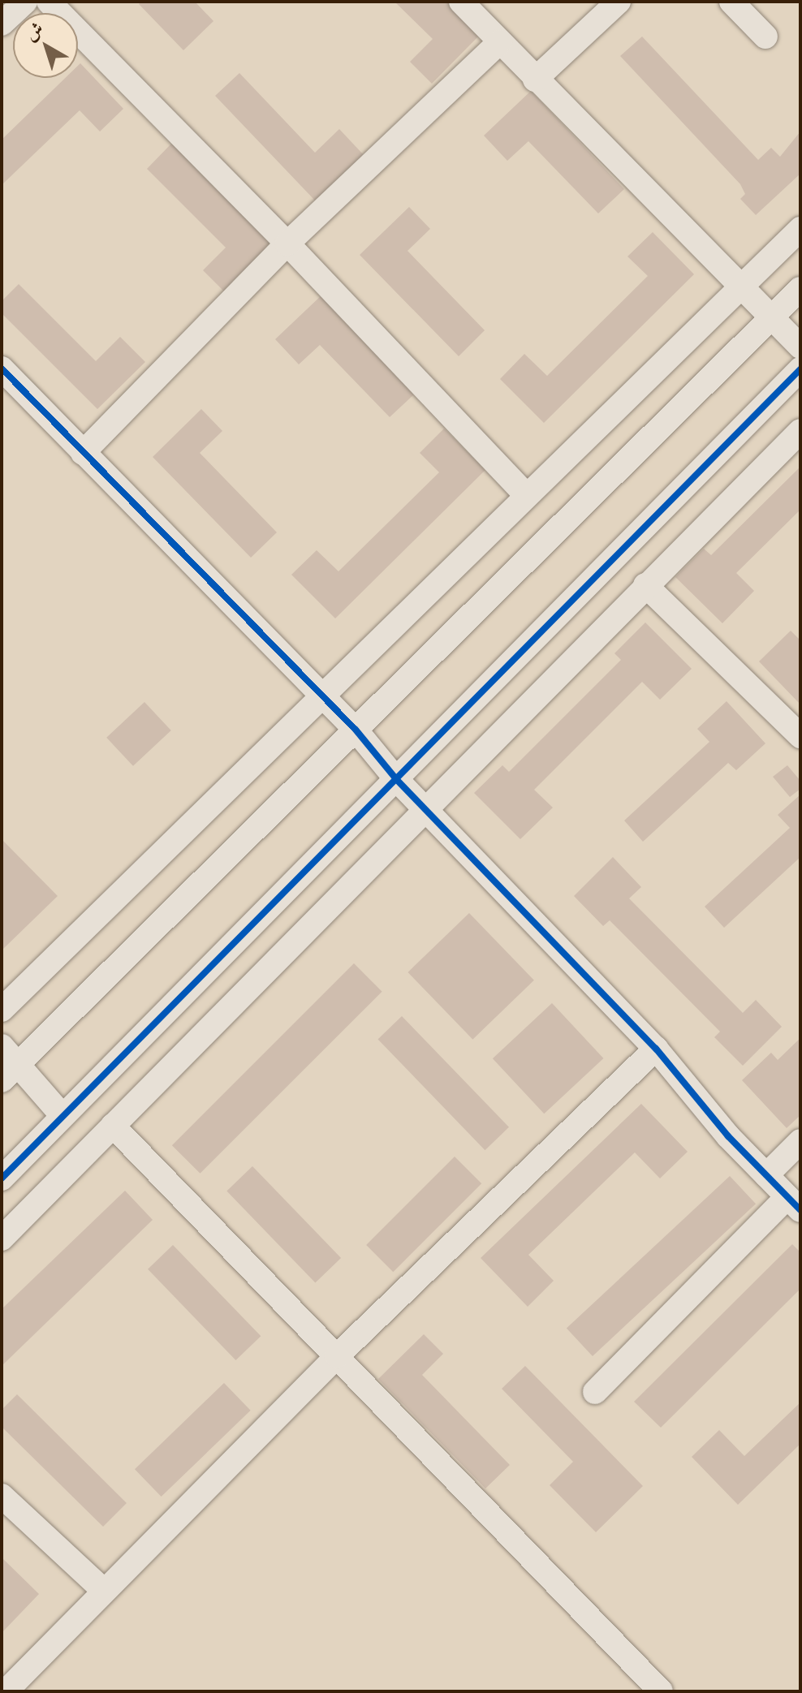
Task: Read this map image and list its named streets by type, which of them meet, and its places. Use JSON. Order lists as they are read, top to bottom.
{
  "north": "top left"
}
